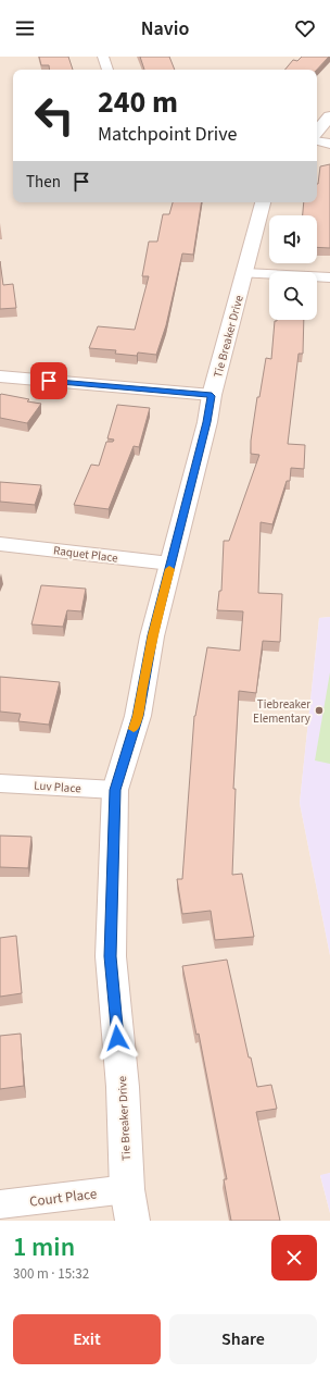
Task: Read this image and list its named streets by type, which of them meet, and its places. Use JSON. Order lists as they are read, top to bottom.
{
  "streets": {
    "street": [
      "Tie Breaker Drive",
      "Raquet Place",
      "Luv Place",
      "Court Place"
    ]
  },
  "crossings": [
    ["Tie Breaker Drive", "Raquet Place"],
    ["Tie Breaker Drive", "Luv Place"],
    ["Tie Breaker Drive", "Court Place"]
  ],
  "places": ["Tiebreaker Elementary"],
  "page": {
    "header": "Navio",
    "turn": ["240 m", "Matchpoint Drive"],
    "then": "Then",
    "heading": ["1 min", "300 m · 15:32"],
    "buttons": ["Exit", "Share"]
  }
}
